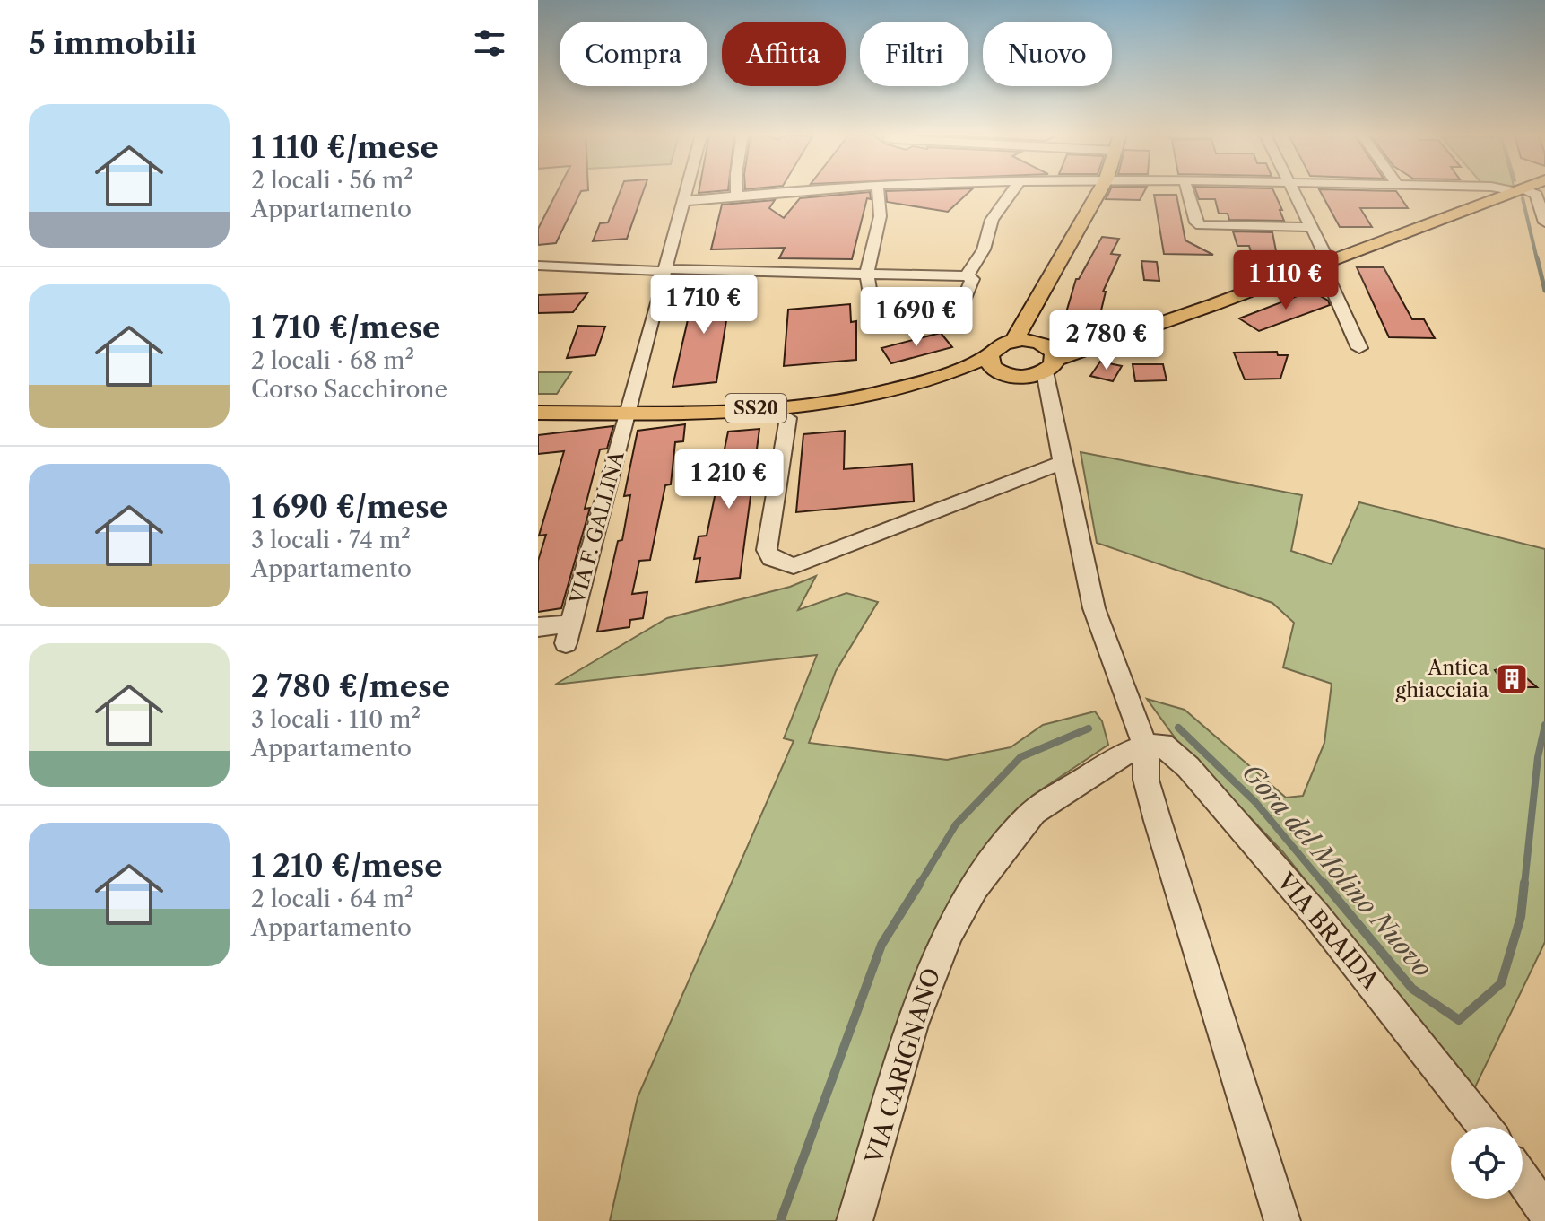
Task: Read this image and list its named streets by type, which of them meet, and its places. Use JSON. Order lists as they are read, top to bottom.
{
  "streets": {
    "main road": ["SS20"],
    "street": ["VIA F. GALLINA", "VIA BRAIDA", "VIA CARIGNANO"]
  },
  "crossings": [
    ["SS20", "VIA F. GALLINA"],
    ["VIA BRAIDA", "VIA CARIGNANO"]
  ],
  "water": ["Gora del Molino Nuovo"],
  "places": {
    "building": ["Antica ghiacciaia"]
  },
  "page": {
    "heading": "5 immobili",
    "chip": [
      "Compra",
      "Affitta",
      "Filtri",
      "Nuovo"
    ],
    "list": [
      {
        "name": "1 110 €/mese",
        "note": "2 locali · 56 m² · Appartamento"
      },
      {
        "name": "1 710 €/mese",
        "note": "2 locali · 68 m² · Corso Sacchirone"
      },
      {
        "name": "1 690 €/mese",
        "note": "3 locali · 74 m² · Appartamento"
      },
      {
        "name": "2 780 €/mese",
        "note": "3 locali · 110 m² · Appartamento"
      },
      {
        "name": "1 210 €/mese",
        "note": "2 locali · 64 m² · Appartamento"
      }
    ],
    "price": [
      "1 110 €",
      "1 710 €",
      "1 690 €",
      "2 780 €",
      "1 210 €"
    ]
  }
}
